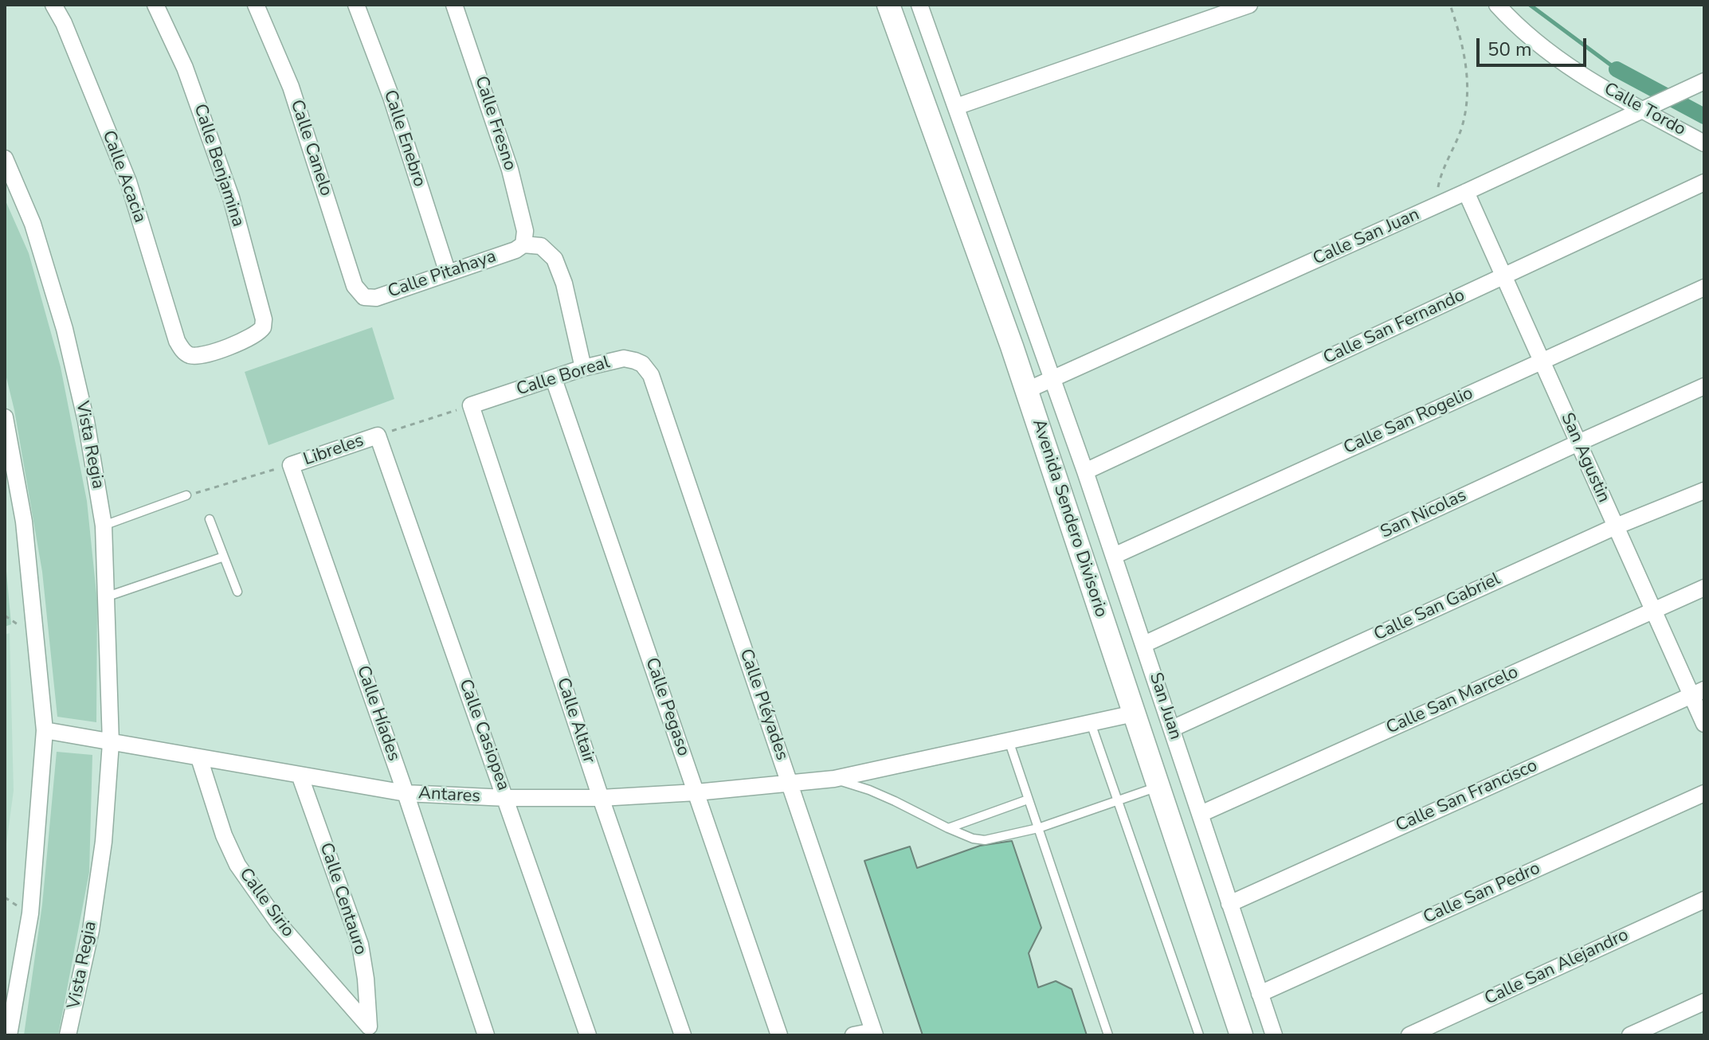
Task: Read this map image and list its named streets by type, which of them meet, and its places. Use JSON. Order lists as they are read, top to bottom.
{
  "streets": {
    "street": [
      "Calle Tordo",
      "Calle Fresno",
      "Calle Enebro",
      "Calle Canelo",
      "Calle Benjamina",
      "Calle Acacia",
      "Calle San Juan",
      "Calle Pitahaya",
      "Calle San Fernando",
      "Calle Boreal",
      "Calle San Rogelio",
      "Vista Regia",
      "Libreles",
      "San Agustin",
      "San Nicolas",
      "Avenida Sendero Divisorio",
      "Calle San Gabriel",
      "Calle San Marcelo",
      "Calle Pléyades",
      "San Juan",
      "Calle Pegaso",
      "Calle Híades",
      "Calle Altair",
      "Calle Casiopea",
      "Antares",
      "Calle San Francisco",
      "Calle San Pedro",
      "Calle Centauro",
      "Calle Sirio",
      "Calle San Alejandro"
    ]
  },
  "crossings": [
    ["Calle Tordo", "Calle San Juan"],
    ["Calle Fresno", "Calle Pitahaya"],
    ["Calle Enebro", "Calle Pitahaya"],
    ["Calle Canelo", "Calle Pitahaya"],
    ["Calle Benjamina", "Calle Acacia"],
    ["Calle San Juan", "San Agustin"],
    ["Calle San Juan", "Avenida Sendero Divisorio"],
    ["Calle San Juan", "San Juan"],
    ["Calle San Fernando", "San Agustin"],
    ["Calle San Fernando", "San Juan"],
    ["Calle Boreal", "Calle Pléyades"],
    ["Calle Boreal", "Calle Pegaso"],
    ["Calle Boreal", "Calle Altair"],
    ["Calle San Rogelio", "San Agustin"],
    ["Calle San Rogelio", "San Juan"],
    ["Vista Regia", "Antares"],
    ["Libreles", "Calle Híades"],
    ["Libreles", "Calle Casiopea"],
    ["San Agustin", "San Nicolas"],
    ["San Agustin", "Calle San Gabriel"],
    ["San Agustin", "Calle San Marcelo"],
    ["San Agustin", "Calle San Francisco"],
    ["San Nicolas", "San Juan"],
    ["Avenida Sendero Divisorio", "Antares"],
    ["Calle San Gabriel", "San Juan"],
    ["Calle San Marcelo", "San Juan"],
    ["Calle Pléyades", "Antares"],
    ["San Juan", "Calle San Francisco"],
    ["San Juan", "Calle San Pedro"],
    ["Calle Pegaso", "Antares"],
    ["Calle Híades", "Antares"],
    ["Calle Altair", "Antares"],
    ["Calle Casiopea", "Antares"],
    ["Antares", "Calle Centauro"],
    ["Antares", "Calle Sirio"],
    ["Calle Centauro", "Calle Sirio"]
  ],
  "scale_bar": "50 m"
}
